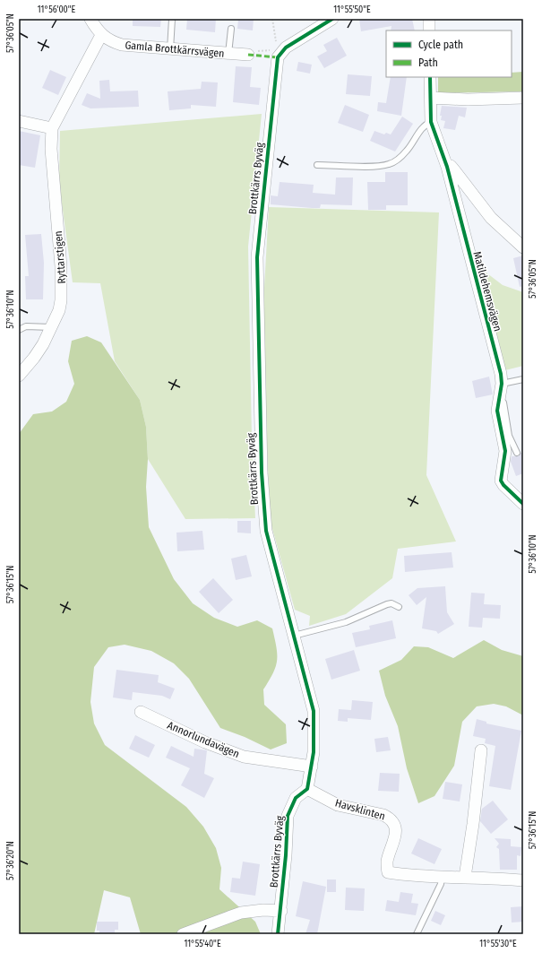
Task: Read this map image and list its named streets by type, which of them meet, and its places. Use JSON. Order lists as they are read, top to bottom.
{
  "streets": {
    "street": [
      "Gamla Brottkärrsvägen",
      "Brottkärrs Byväg",
      "Ryttarstigen",
      "Matildehemsvägen",
      "Annorlundavägen",
      "Havsklinten"
    ]
  },
  "crossings": [
    ["Gamla Brottkärrsvägen", "Ryttarstigen"],
    ["Brottkärrs Byväg", "Annorlundavägen"],
    ["Brottkärrs Byväg", "Havsklinten"]
  ],
  "legend": ["Cycle path", "Path"],
  "coordinates": [
    "11°56'00\"E",
    "11°55'50\"E",
    "57°36'05\"N",
    "57°36'10\"N",
    "57°36'15\"N",
    "57°36'20\"N",
    "11°55'40\"E",
    "11°55'30\"E"
  ]
}
